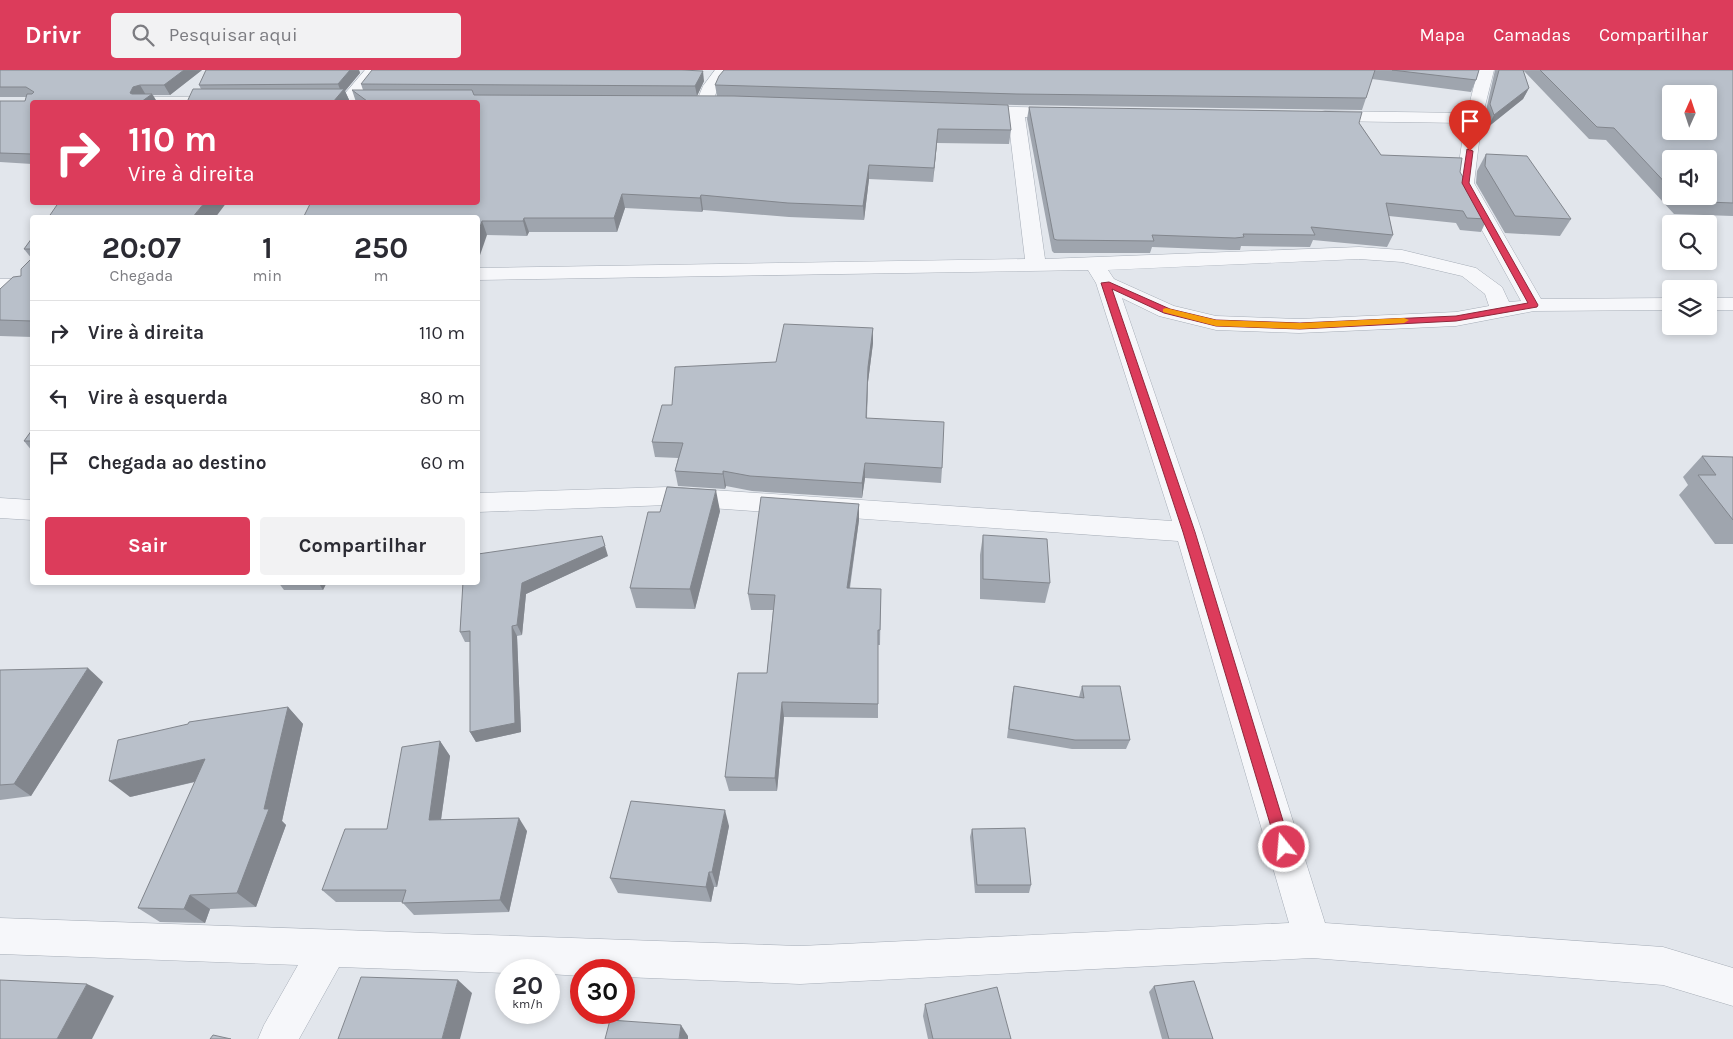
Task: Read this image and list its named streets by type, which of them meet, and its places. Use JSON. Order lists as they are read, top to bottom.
{
  "north": "top",
  "page": {
    "header": "Drivr",
    "search": "Pesquisar aqui",
    "nav": ["Mapa", "Camadas", "Compartilhar"],
    "turn": ["110 m", "Vire à direita"],
    "eta": [
      "20:07",
      "Chegada",
      "1",
      "min",
      "250",
      "m"
    ],
    "list": [
      {
        "name": "Vire à direita",
        "value": "110 m"
      },
      {
        "name": "Vire à esquerda",
        "value": "80 m"
      },
      {
        "name": "Chegada ao destino",
        "value": "60 m"
      }
    ],
    "buttons": ["Sair", "Compartilhar"],
    "speed": "20 km/h",
    "limit": "30"
  }
}
